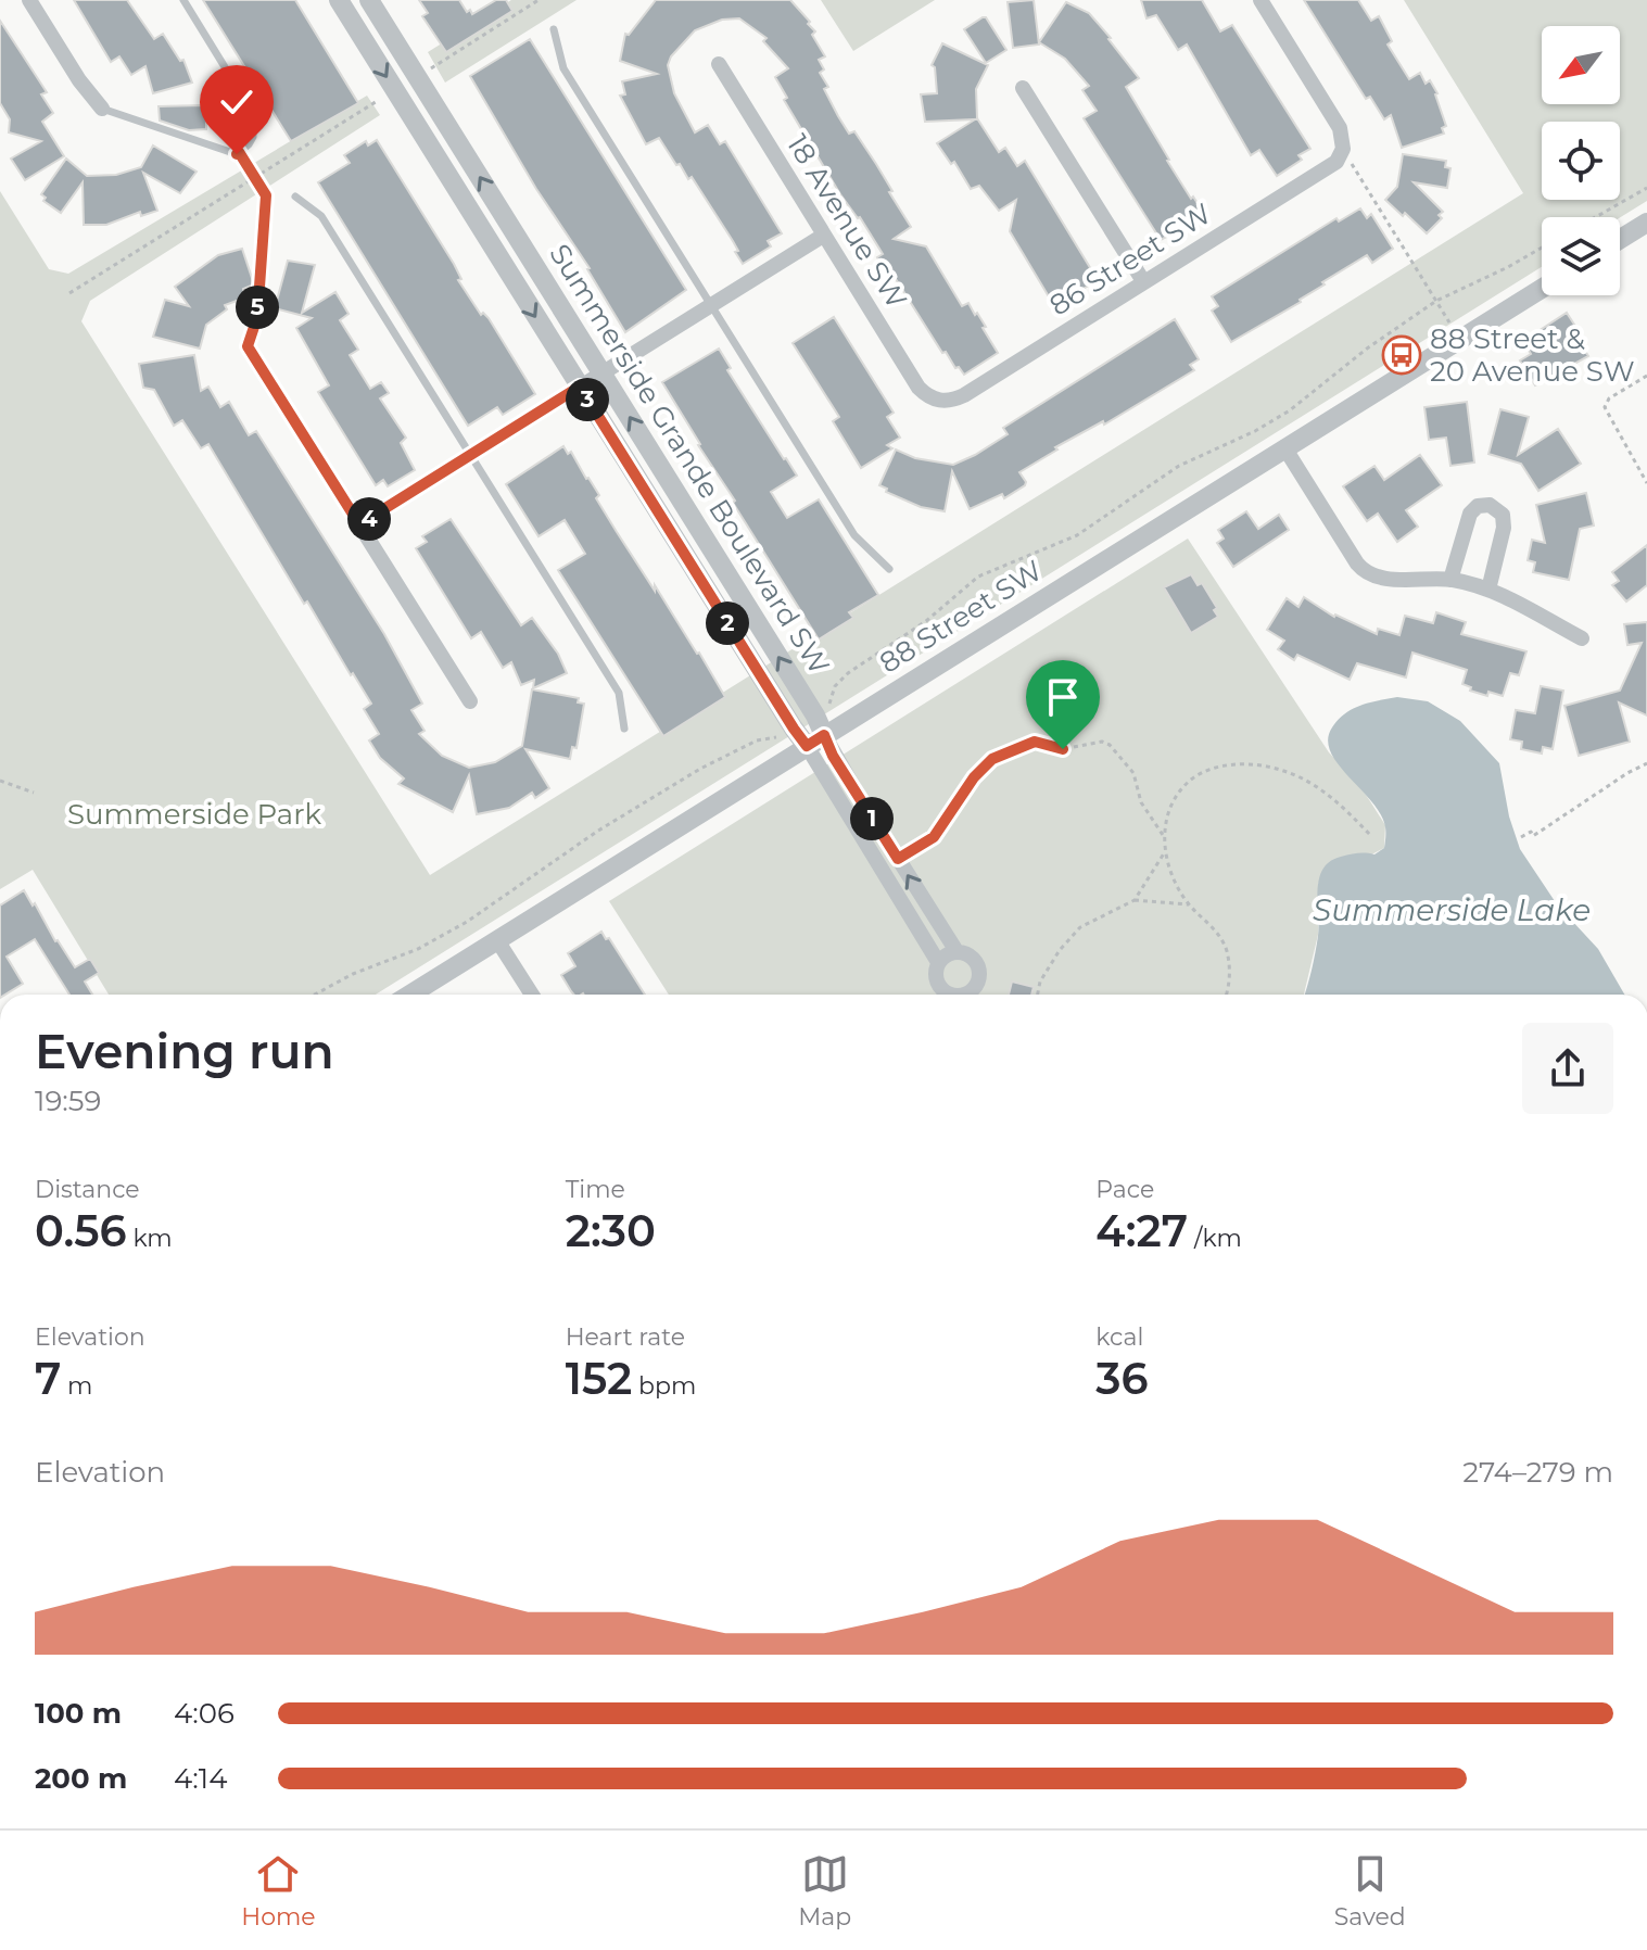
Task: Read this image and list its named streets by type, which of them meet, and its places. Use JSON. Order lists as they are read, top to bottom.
{
  "streets": {
    "street": [
      "18 Avenue SW",
      "86 Street SW",
      "Summerside Grande Boulevard SW",
      "88 Street SW"
    ]
  },
  "crossings": [
    ["18 Avenue SW", "86 Street SW"],
    ["Summerside Grande Boulevard SW", "88 Street SW"]
  ],
  "water": ["Summerside Lake"],
  "parks": ["Summerside Park"],
  "places": {
    "bus stop": ["88 Street & 20 Avenue SW"]
  },
  "north": "bottom left",
  "page": {
    "pins": [
      "5",
      "3",
      "4",
      "2",
      "1"
    ],
    "heading": ["Evening run", "19:59"],
    "stats": [
      ["Distance", "0.56 km"],
      ["Time", "2:30"],
      ["Pace", "4:27 /km"],
      ["Elevation", "7 m"],
      ["Heart rate", "152 bpm"],
      ["kcal", "36"]
    ],
    "chart": ["Elevation", "274–279 m"],
    "list": [
      {
        "name": "100 m",
        "note": "4:06"
      },
      {
        "name": "200 m",
        "note": "4:14"
      }
    ],
    "tabs": ["Home", "Map", "Saved"]
  }
}
